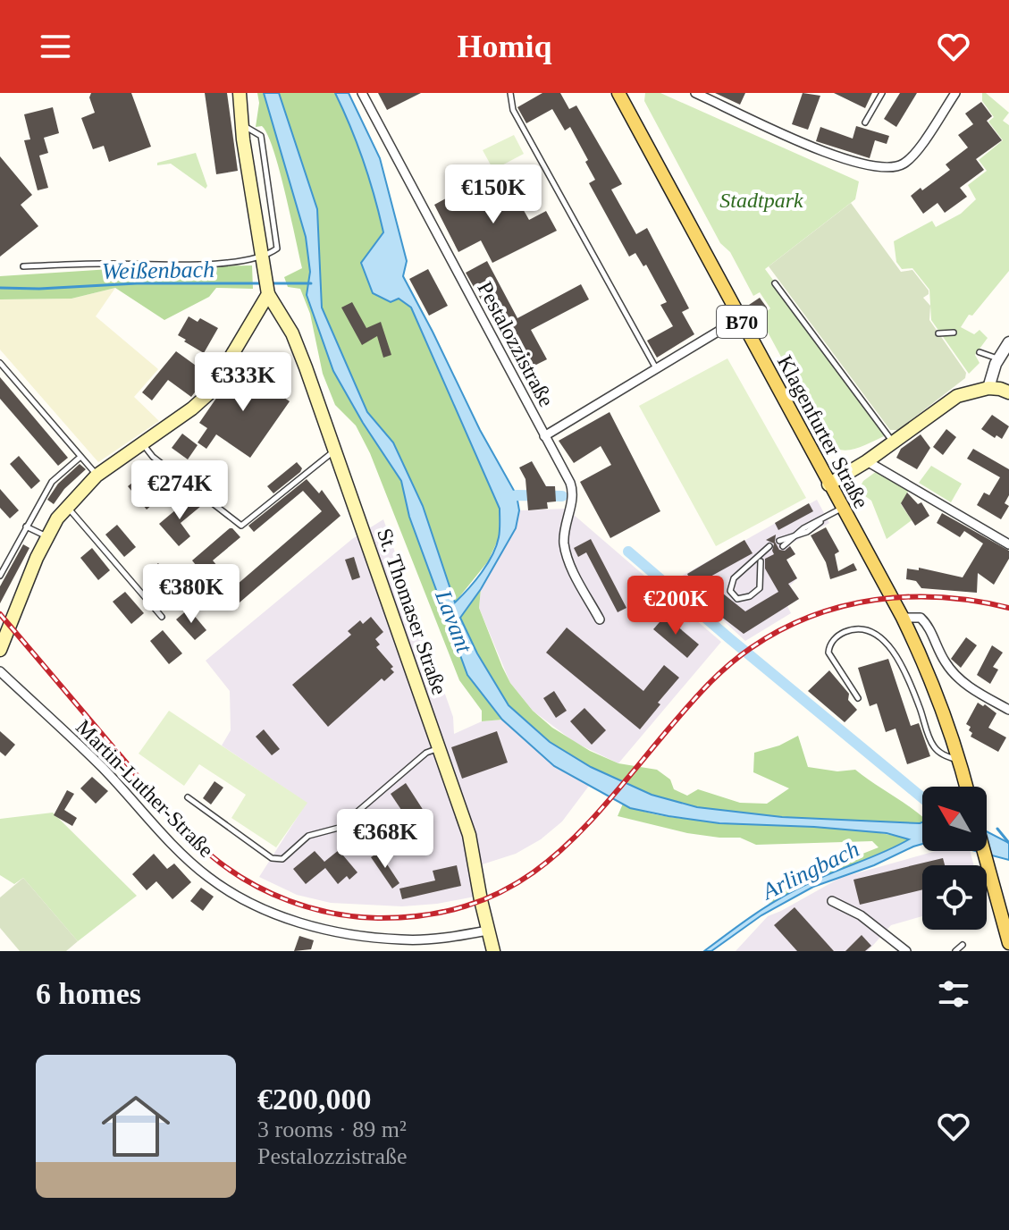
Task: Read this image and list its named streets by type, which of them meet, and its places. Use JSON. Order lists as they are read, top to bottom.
{
  "streets": {
    "main road": ["B70", "Klagenfurter Straße", "St. Thomaser Straße"],
    "street": ["Pestalozzistraße", "Martin-Luther-Straße"]
  },
  "crossings": [
    ["St. Thomaser Straße", "Martin-Luther-Straße"]
  ],
  "water": ["Weißenbach", "Lavant", "Arlingbach"],
  "parks": ["Stadtpark"],
  "north": "top left",
  "page": {
    "header": "Homiq",
    "price": [
      "€150K",
      "€333K",
      "€274K",
      "€380K",
      "€200K",
      "€368K"
    ],
    "heading": "6 homes",
    "list": [
      {
        "name": "€200,000",
        "note": "3 rooms · 89 m² · Pestalozzistraße"
      }
    ]
  }
}
